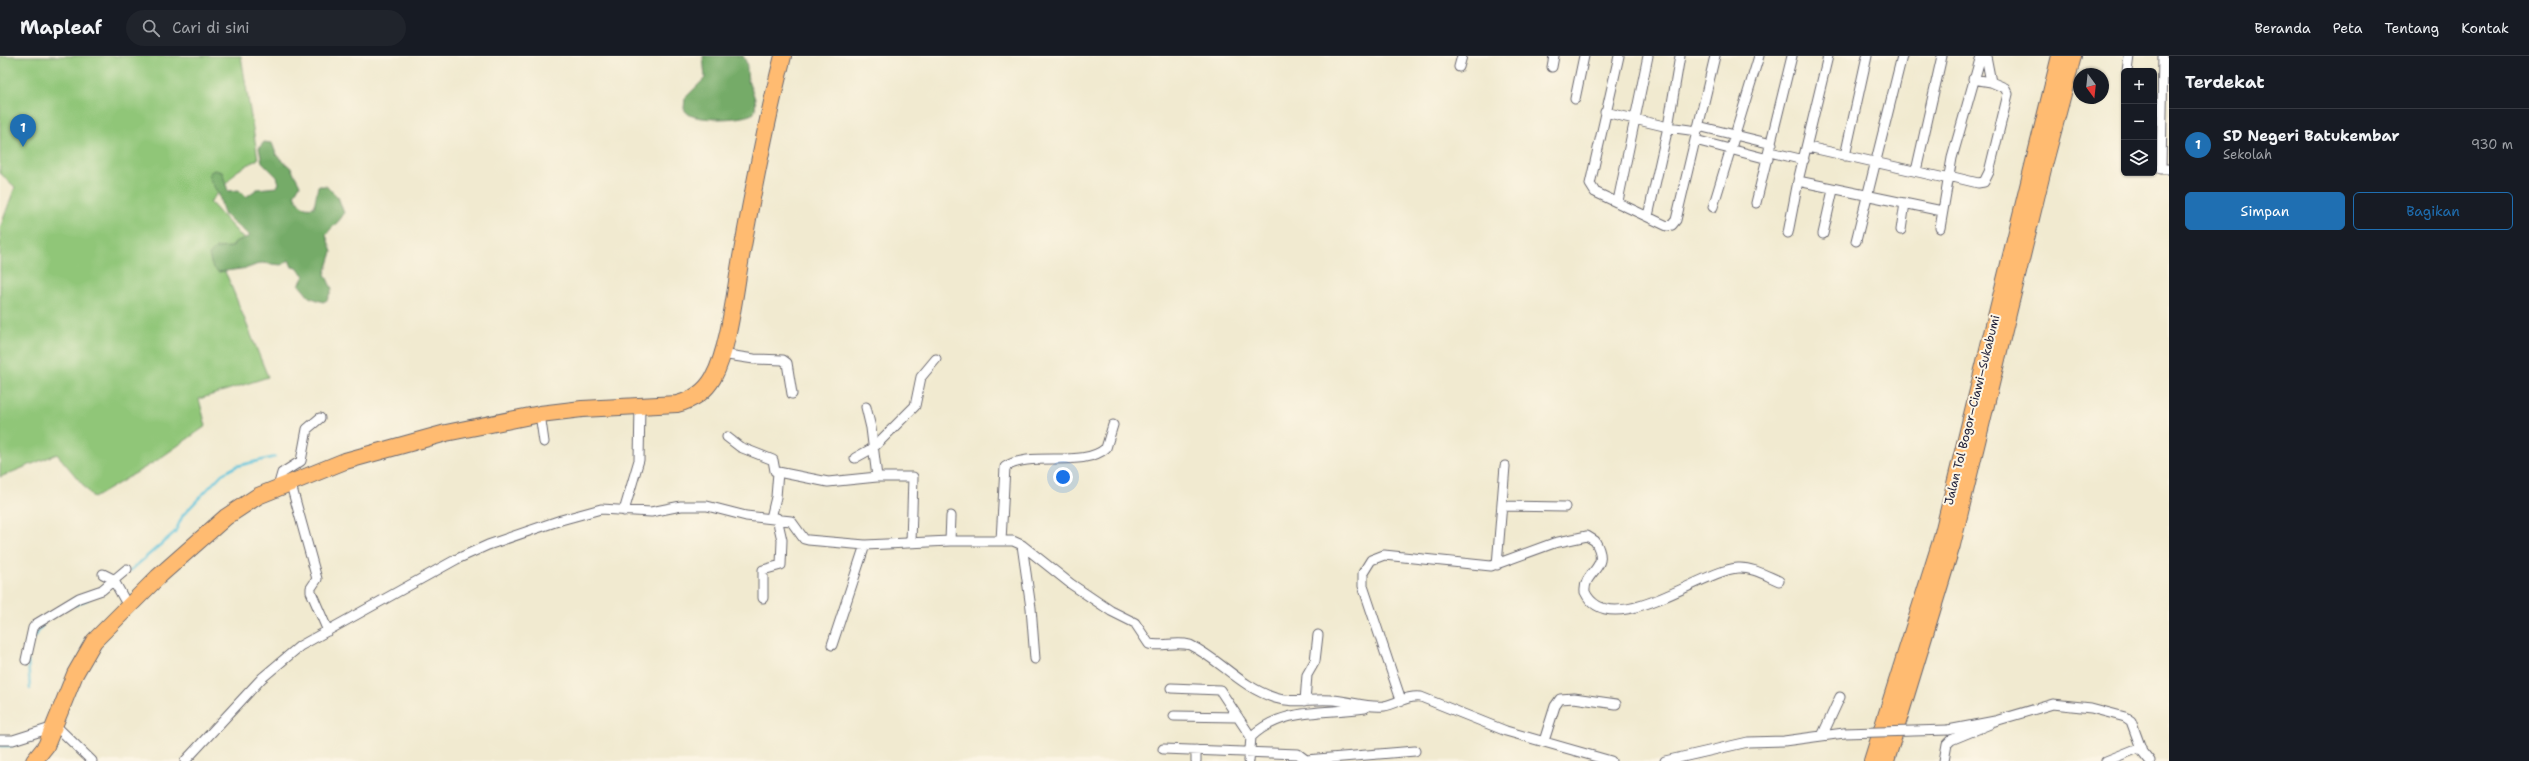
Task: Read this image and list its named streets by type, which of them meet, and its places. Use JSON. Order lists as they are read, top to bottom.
{
  "streets": {
    "highway": ["Jalan Tol Bogor–Ciawi–Sukabumi"]
  },
  "north": "bottom",
  "page": {
    "header": "Mapleaf",
    "search": "Cari di sini",
    "nav": [
      "Beranda",
      "Peta",
      "Tentang",
      "Kontak"
    ],
    "heading": "Terdekat",
    "map_buttons": ["+", "−"],
    "list": [
      {
        "mark": "1",
        "name": "SD Negeri Batukembar",
        "note": "Sekolah",
        "value": "930 m"
      }
    ],
    "pins": "1",
    "buttons": ["Simpan", "Bagikan"]
  }
}
